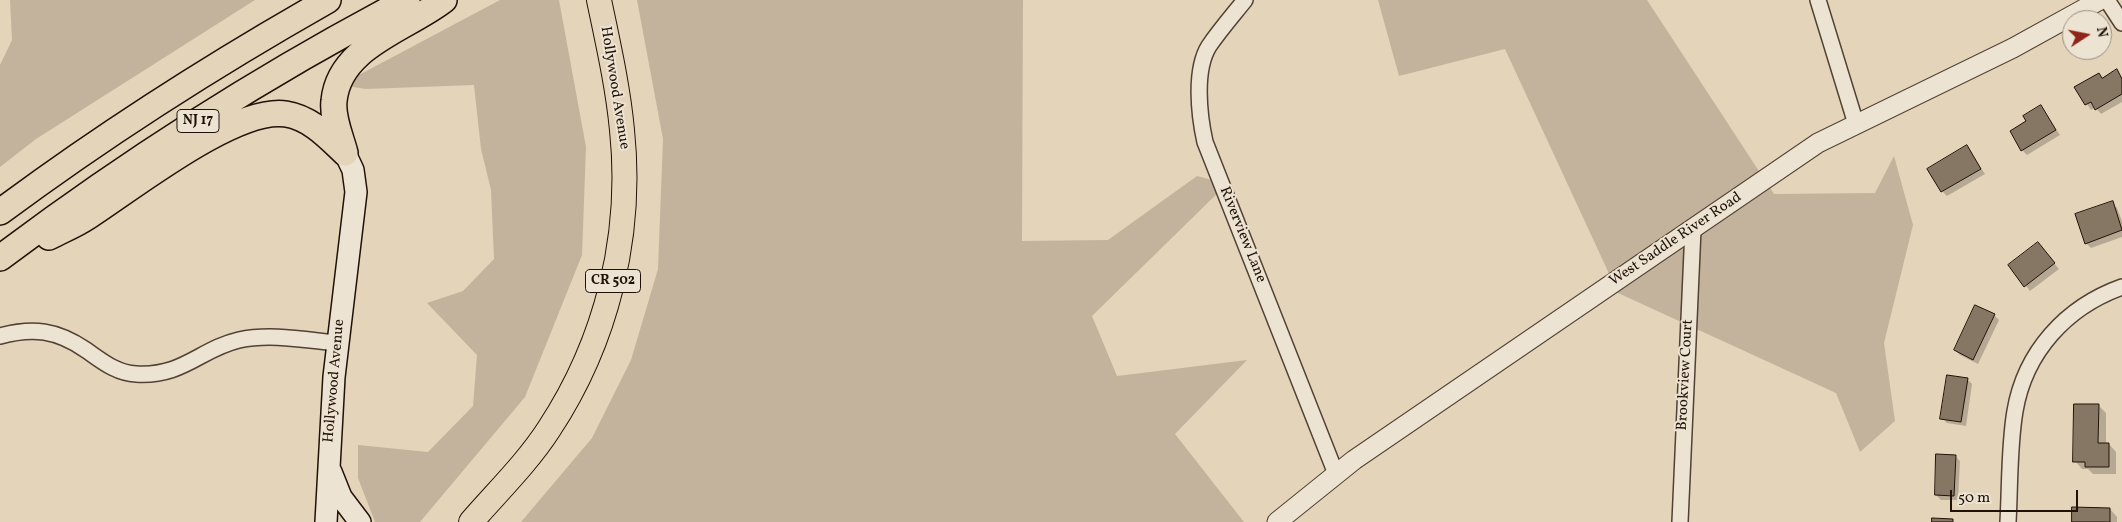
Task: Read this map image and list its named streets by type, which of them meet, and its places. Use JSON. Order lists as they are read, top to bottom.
{
  "streets": {
    "highway": ["NJ 17"],
    "main road": ["Hollywood Avenue", "CR 502"],
    "street": ["Riverview Lane", "West Saddle River Road", "Brookview Court"]
  },
  "crossings": [
    ["Riverview Lane", "West Saddle River Road"],
    ["West Saddle River Road", "Brookview Court"]
  ],
  "scale_bar": "50 m",
  "north": "right"
}
